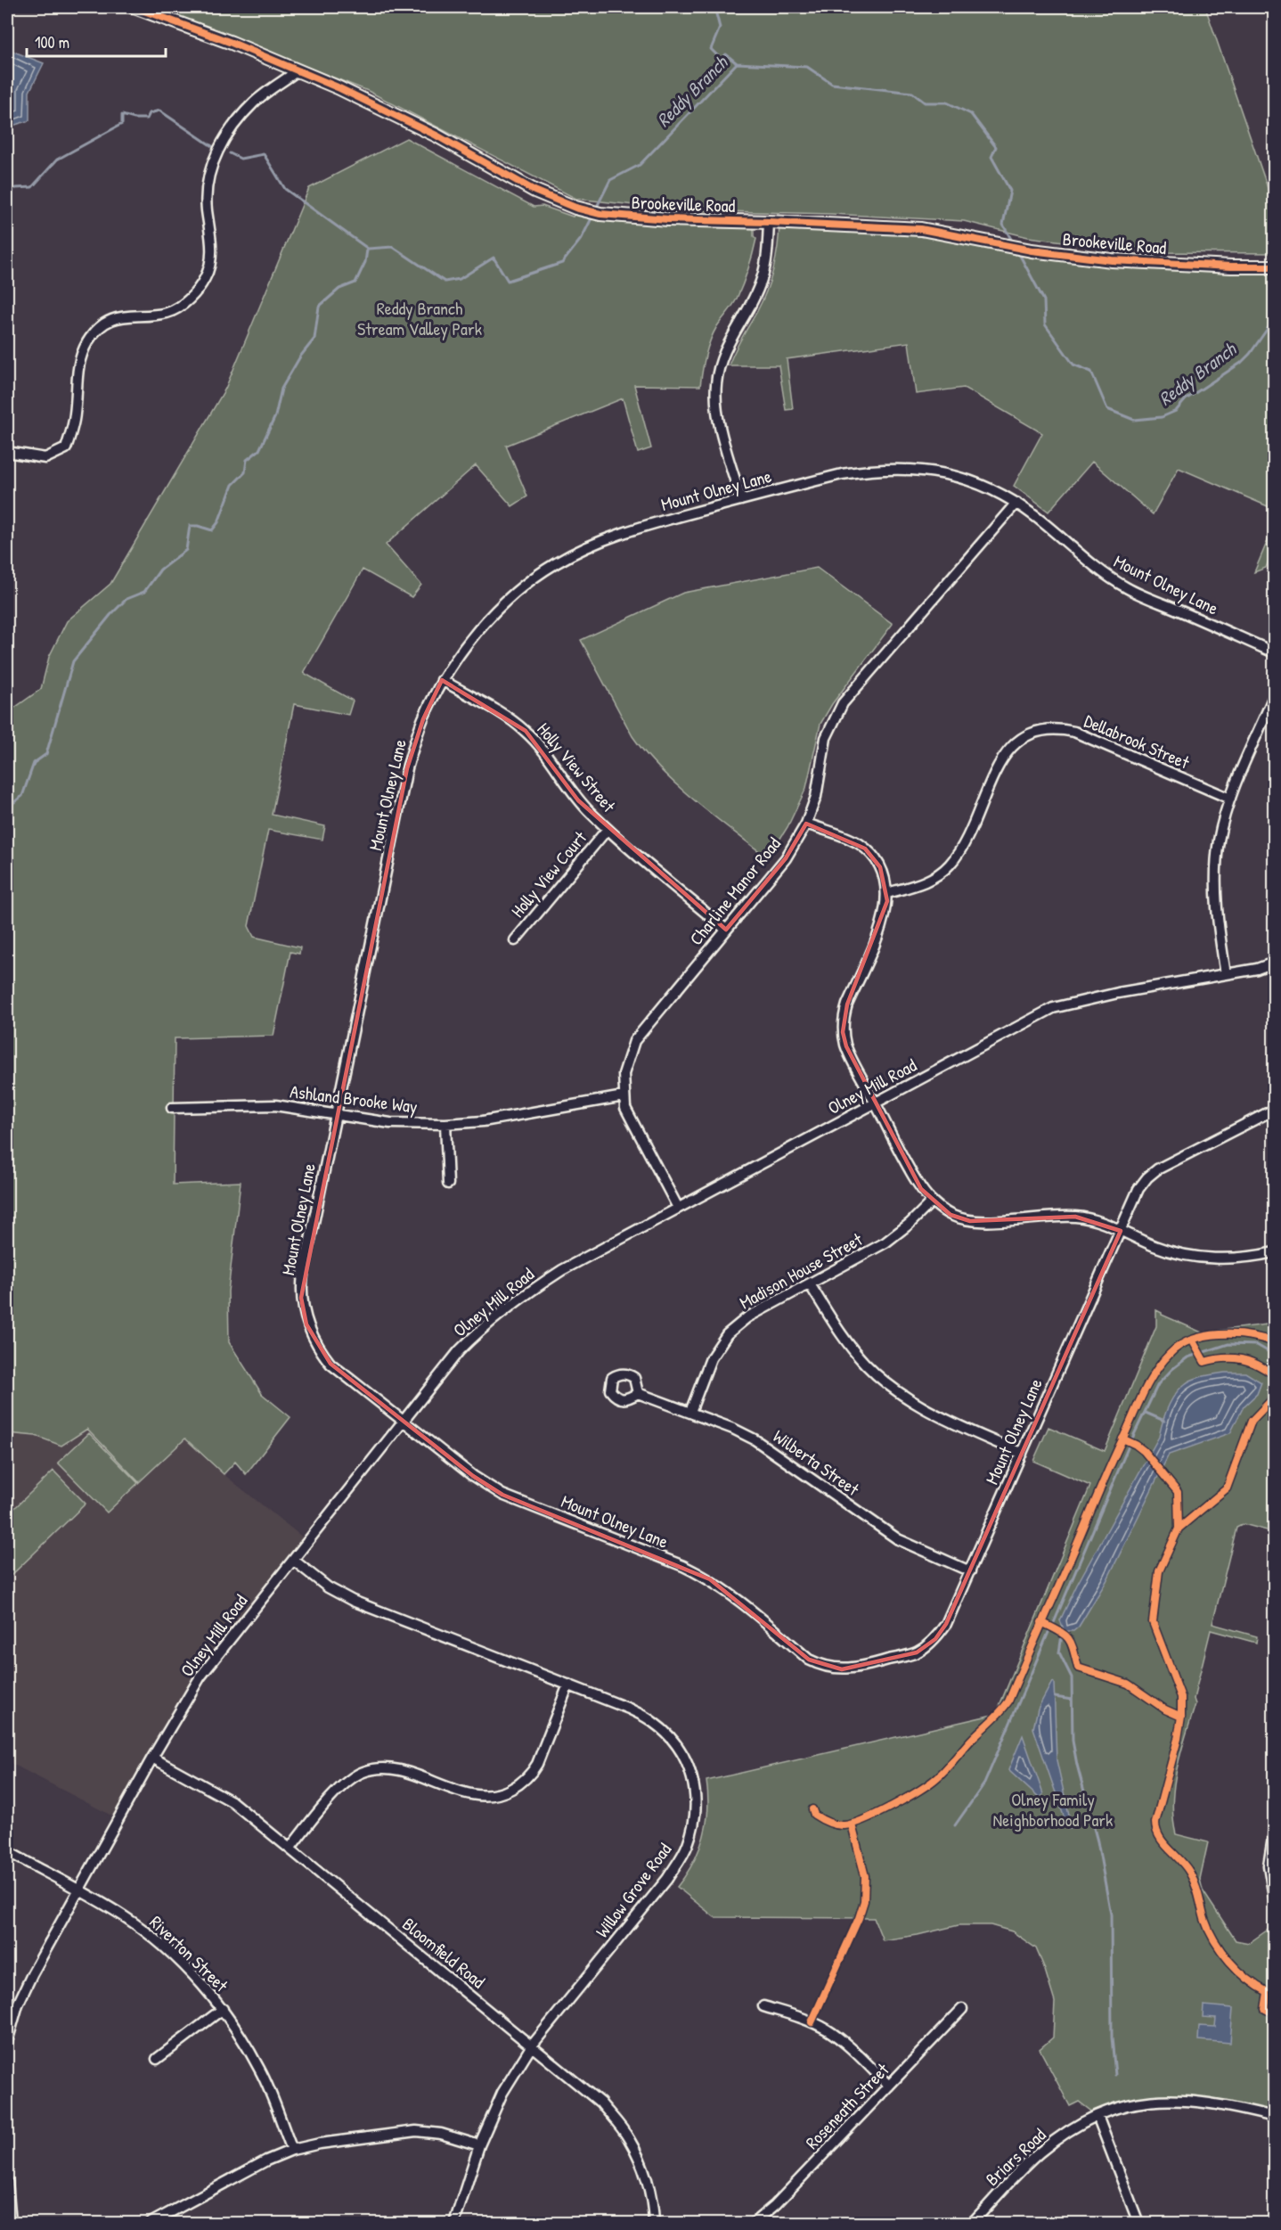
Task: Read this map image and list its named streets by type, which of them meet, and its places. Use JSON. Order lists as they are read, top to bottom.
{
  "streets": {
    "street": [
      "Brookeville Road",
      "Mount Olney Lane",
      "Dellabrook Street",
      "Holly View Street",
      "Holly View Court",
      "Charline Manor Road",
      "Olney Mill Road",
      "Ashland Brooke Way",
      "Madison House Street",
      "Wilberta Street",
      "Willow Grove Road",
      "Bloomfield Road",
      "Riverton Street",
      "Roseneath Street",
      "Briars Road"
    ]
  },
  "crossings": [
    ["Mount Olney Lane", "Holly View Street"],
    ["Mount Olney Lane", "Charline Manor Road"],
    ["Mount Olney Lane", "Olney Mill Road"],
    ["Mount Olney Lane", "Ashland Brooke Way"],
    ["Mount Olney Lane", "Wilberta Street"],
    ["Holly View Street", "Holly View Court"],
    ["Holly View Street", "Charline Manor Road"],
    ["Charline Manor Road", "Olney Mill Road"],
    ["Charline Manor Road", "Ashland Brooke Way"],
    ["Olney Mill Road", "Willow Grove Road"],
    ["Olney Mill Road", "Bloomfield Road"],
    ["Olney Mill Road", "Riverton Street"],
    ["Madison House Street", "Wilberta Street"],
    ["Willow Grove Road", "Bloomfield Road"]
  ],
  "water": ["Reddy Branch"],
  "parks": ["Reddy Branch Stream Valley Park", "Olney Family Neighborhood Park"],
  "scale_bar": "100 m"
}
